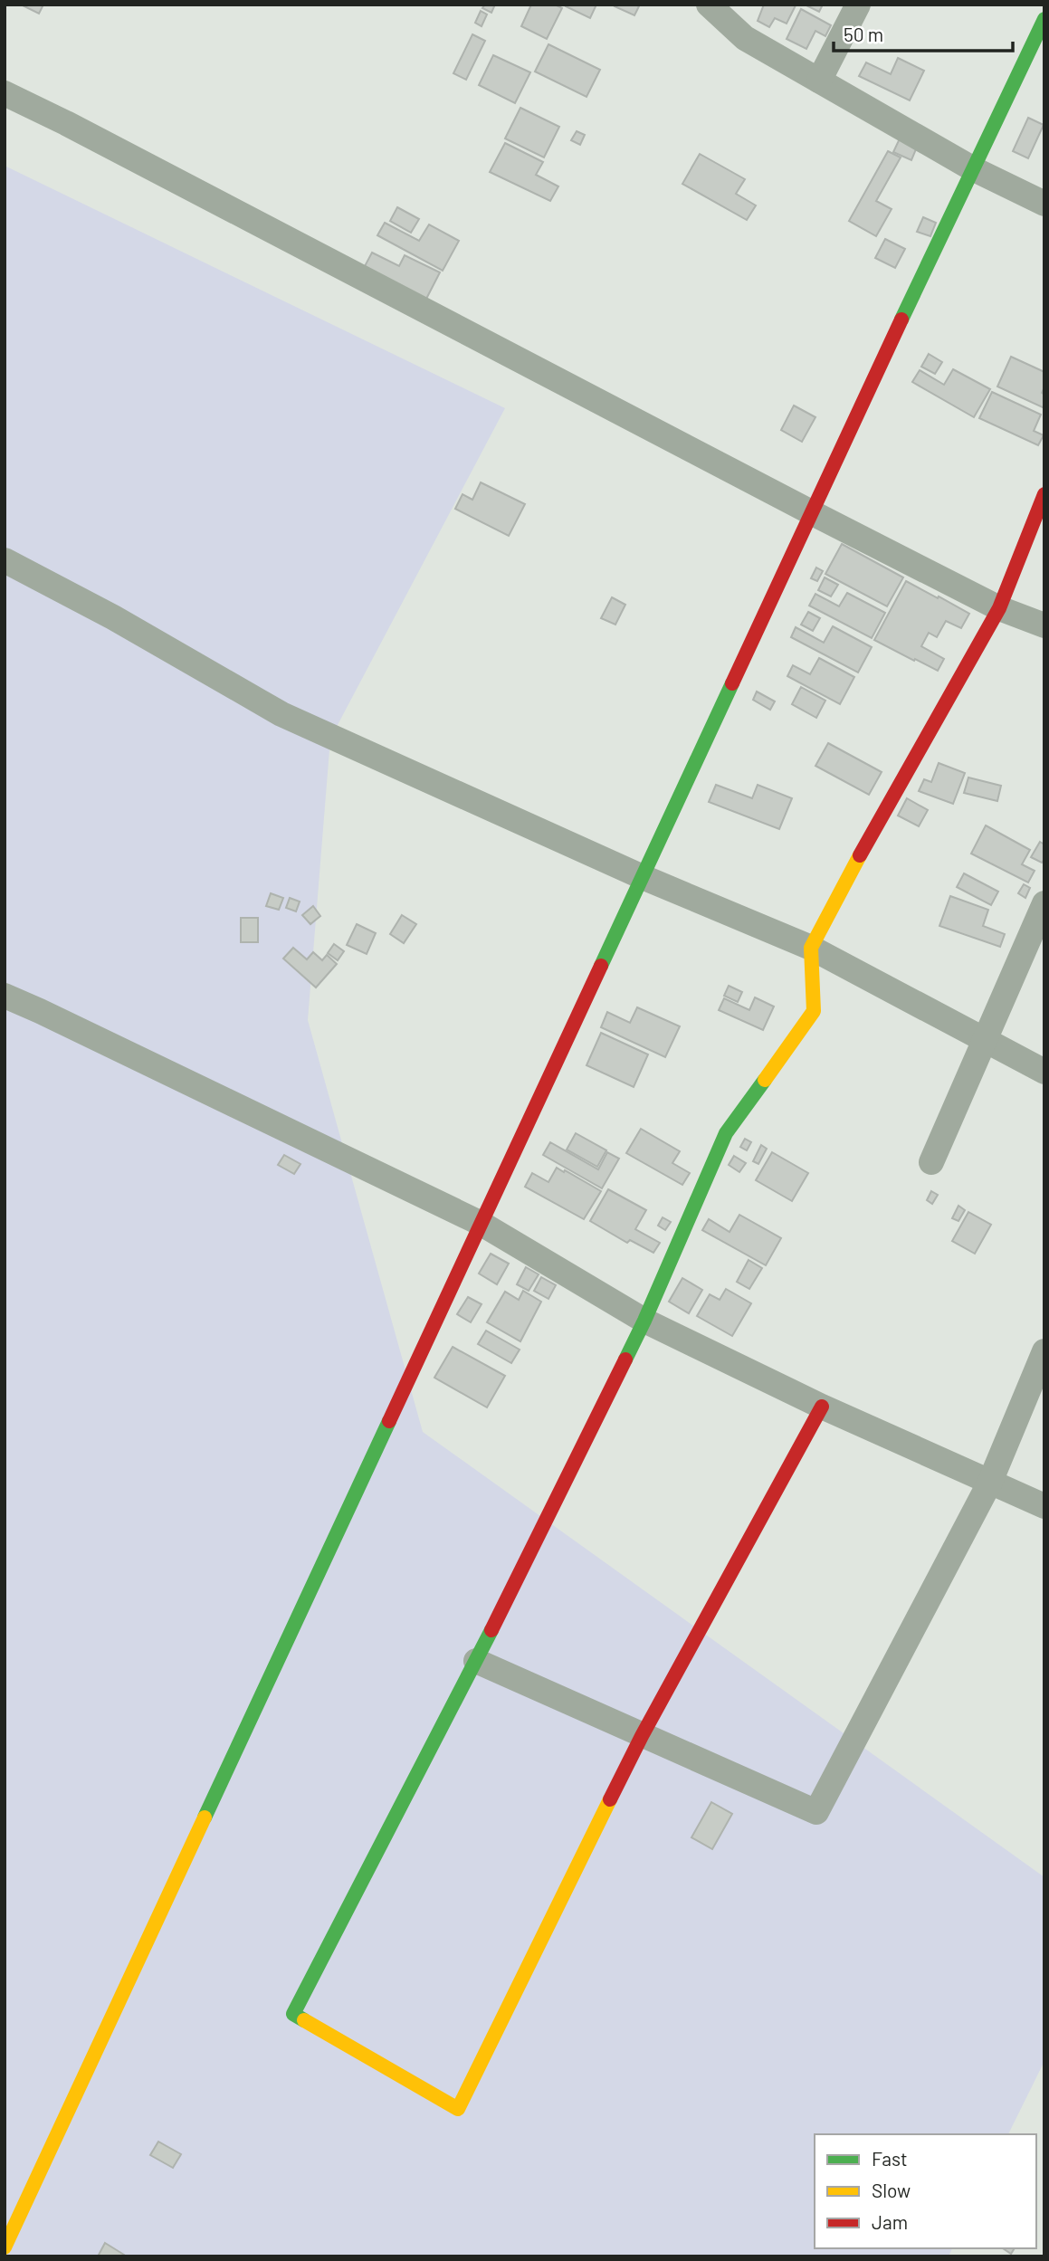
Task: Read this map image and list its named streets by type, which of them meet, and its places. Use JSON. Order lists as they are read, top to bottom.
{
  "legend": ["Fast", "Slow", "Jam"],
  "scale_bar": "50 m"
}
